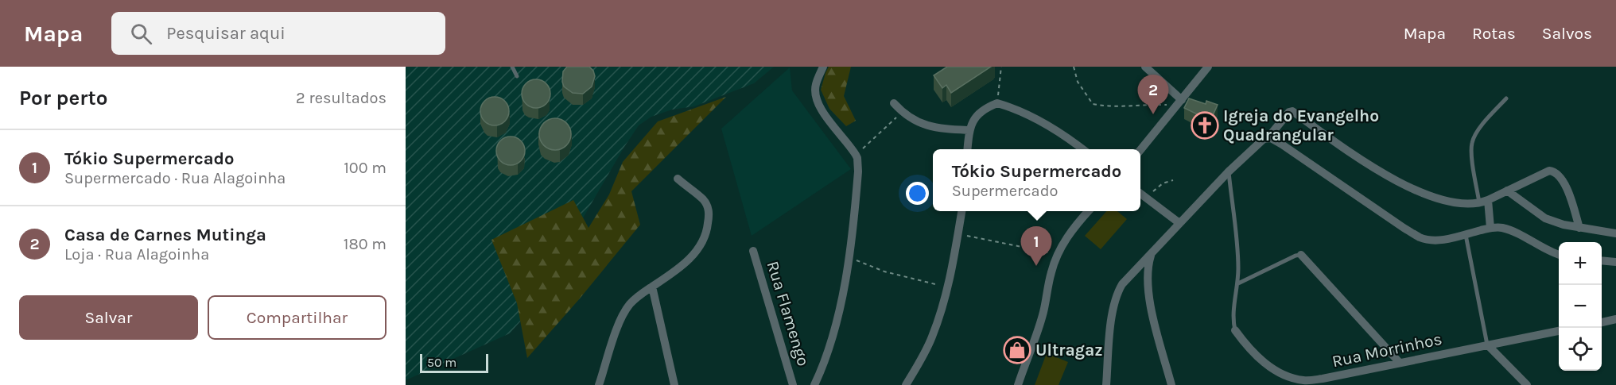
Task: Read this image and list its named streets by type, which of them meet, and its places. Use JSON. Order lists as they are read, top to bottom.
{
  "streets": {
    "street": ["Rua Flamengo", "Rua Morrinhos"]
  },
  "places": {
    "church": ["Igreja do Evangelho Quadrangular"],
    "shop": ["Ultragaz"]
  },
  "scale_bar": "50 m",
  "page": {
    "header": "Mapa",
    "search": "Pesquisar aqui",
    "nav": ["Mapa", "Rotas", "Salvos"],
    "heading": ["Por perto", "2 resultados"],
    "pins": ["2", "1"],
    "list": [
      {
        "mark": "1",
        "name": "Tókio Supermercado",
        "note": "Supermercado · Rua Alagoinha",
        "value": "100 m"
      },
      {
        "mark": "2",
        "name": "Casa de Carnes Mutinga",
        "note": "Loja · Rua Alagoinha",
        "value": "180 m"
      }
    ],
    "popup": ["Tókio Supermercado", "Supermercado"],
    "map_buttons": ["+", "−"],
    "buttons": ["Salvar", "Compartilhar"],
    "scale": "50 m"
  }
}
